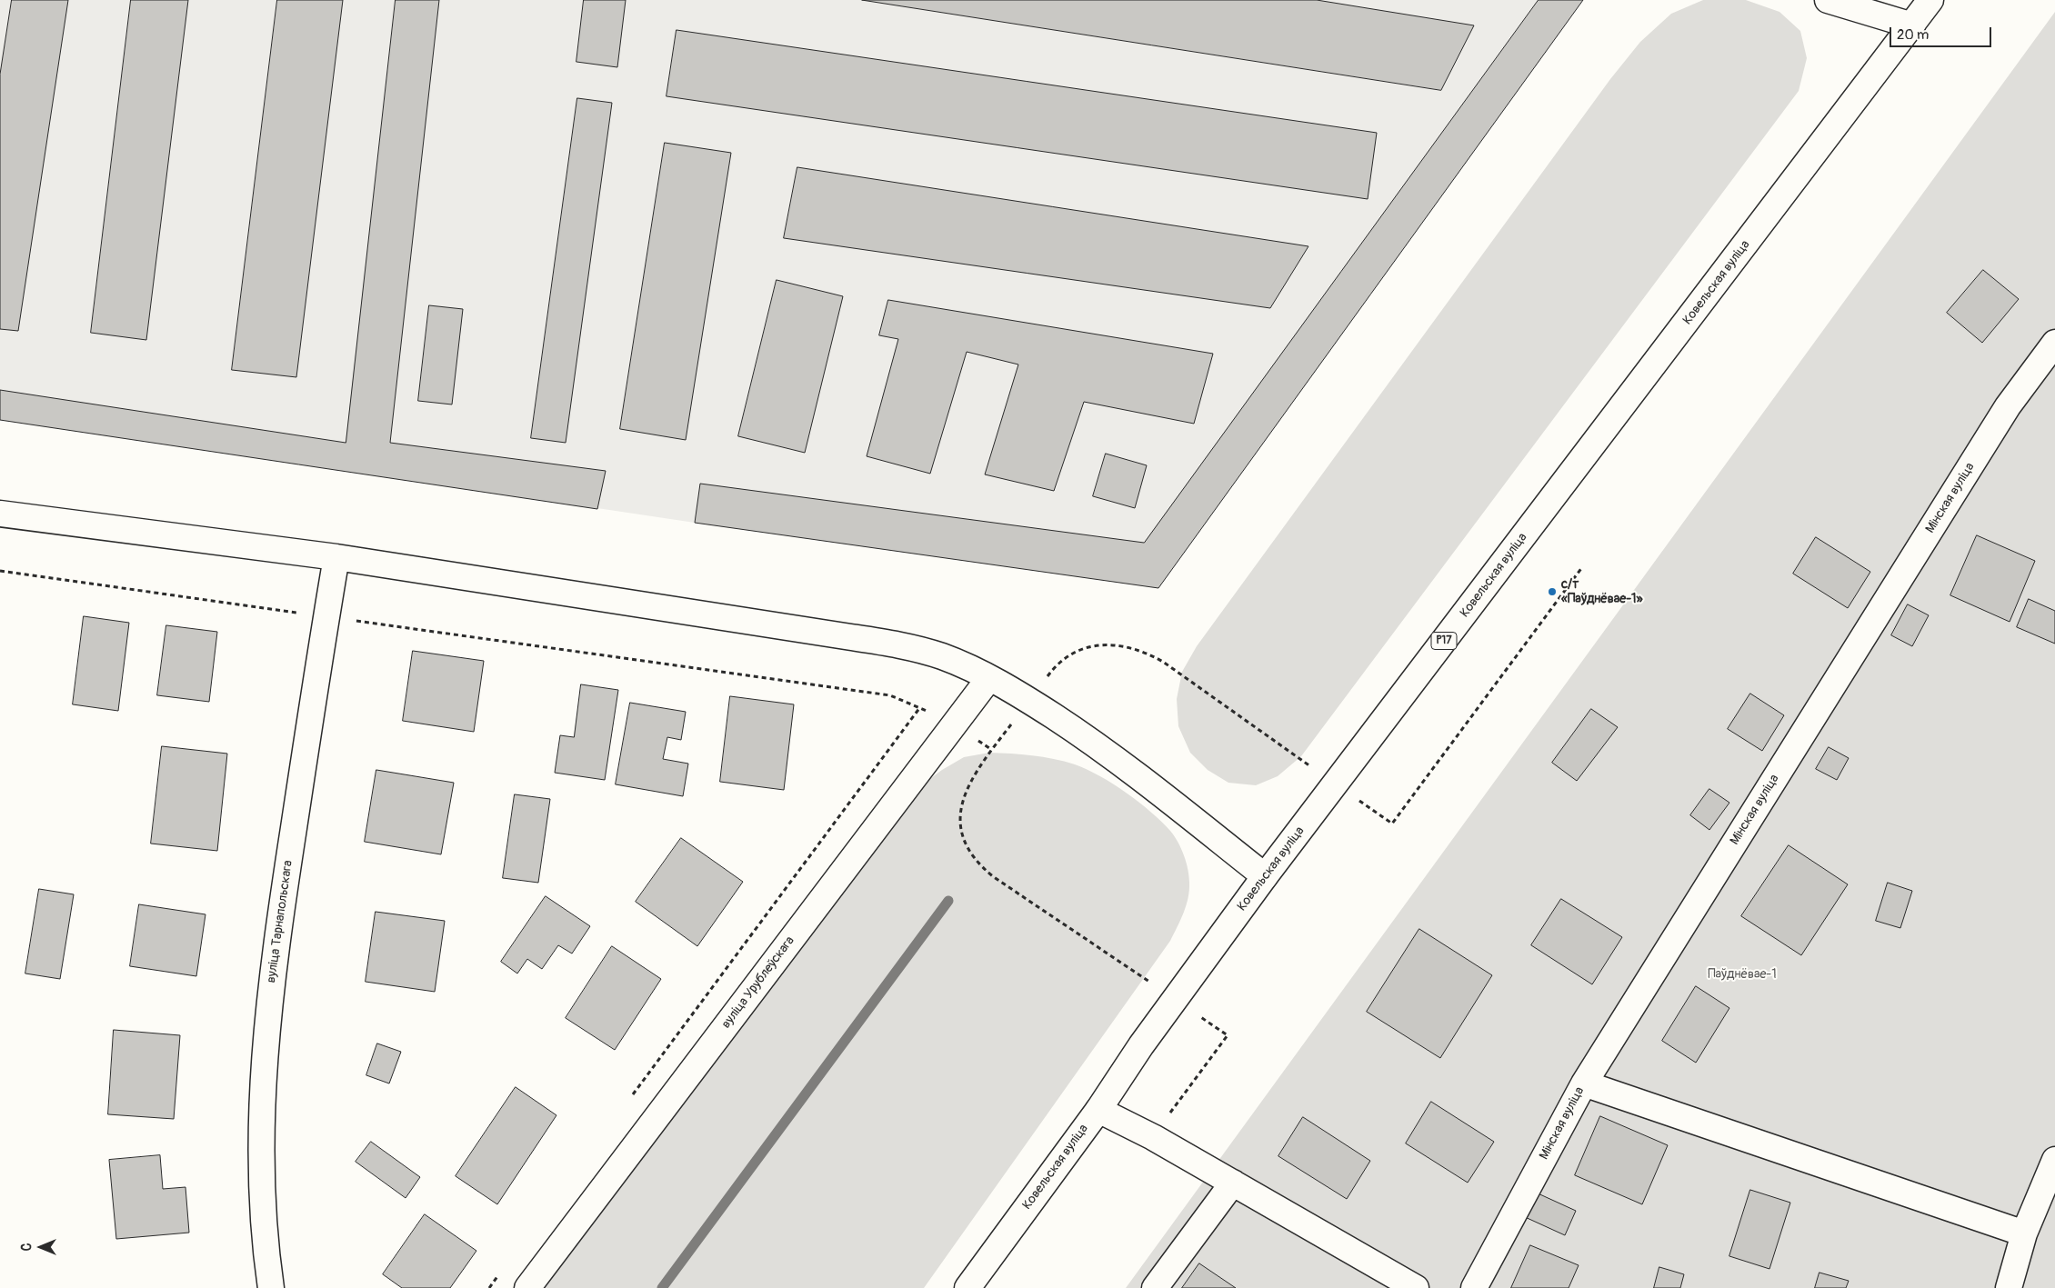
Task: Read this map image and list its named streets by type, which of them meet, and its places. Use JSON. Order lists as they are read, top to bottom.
{
  "streets": {
    "main road": [
      "Ковельская вуліца",
      "Мінская вуліца",
      "Р17",
      "вуліца Тарнапольскага",
      "вуліца Урублеўскага"
    ]
  },
  "parks": ["Паўднёвае-1"],
  "places": ["с/т «Паўднёвае-1»"],
  "scale_bar": "20 m",
  "north": "left"
}
